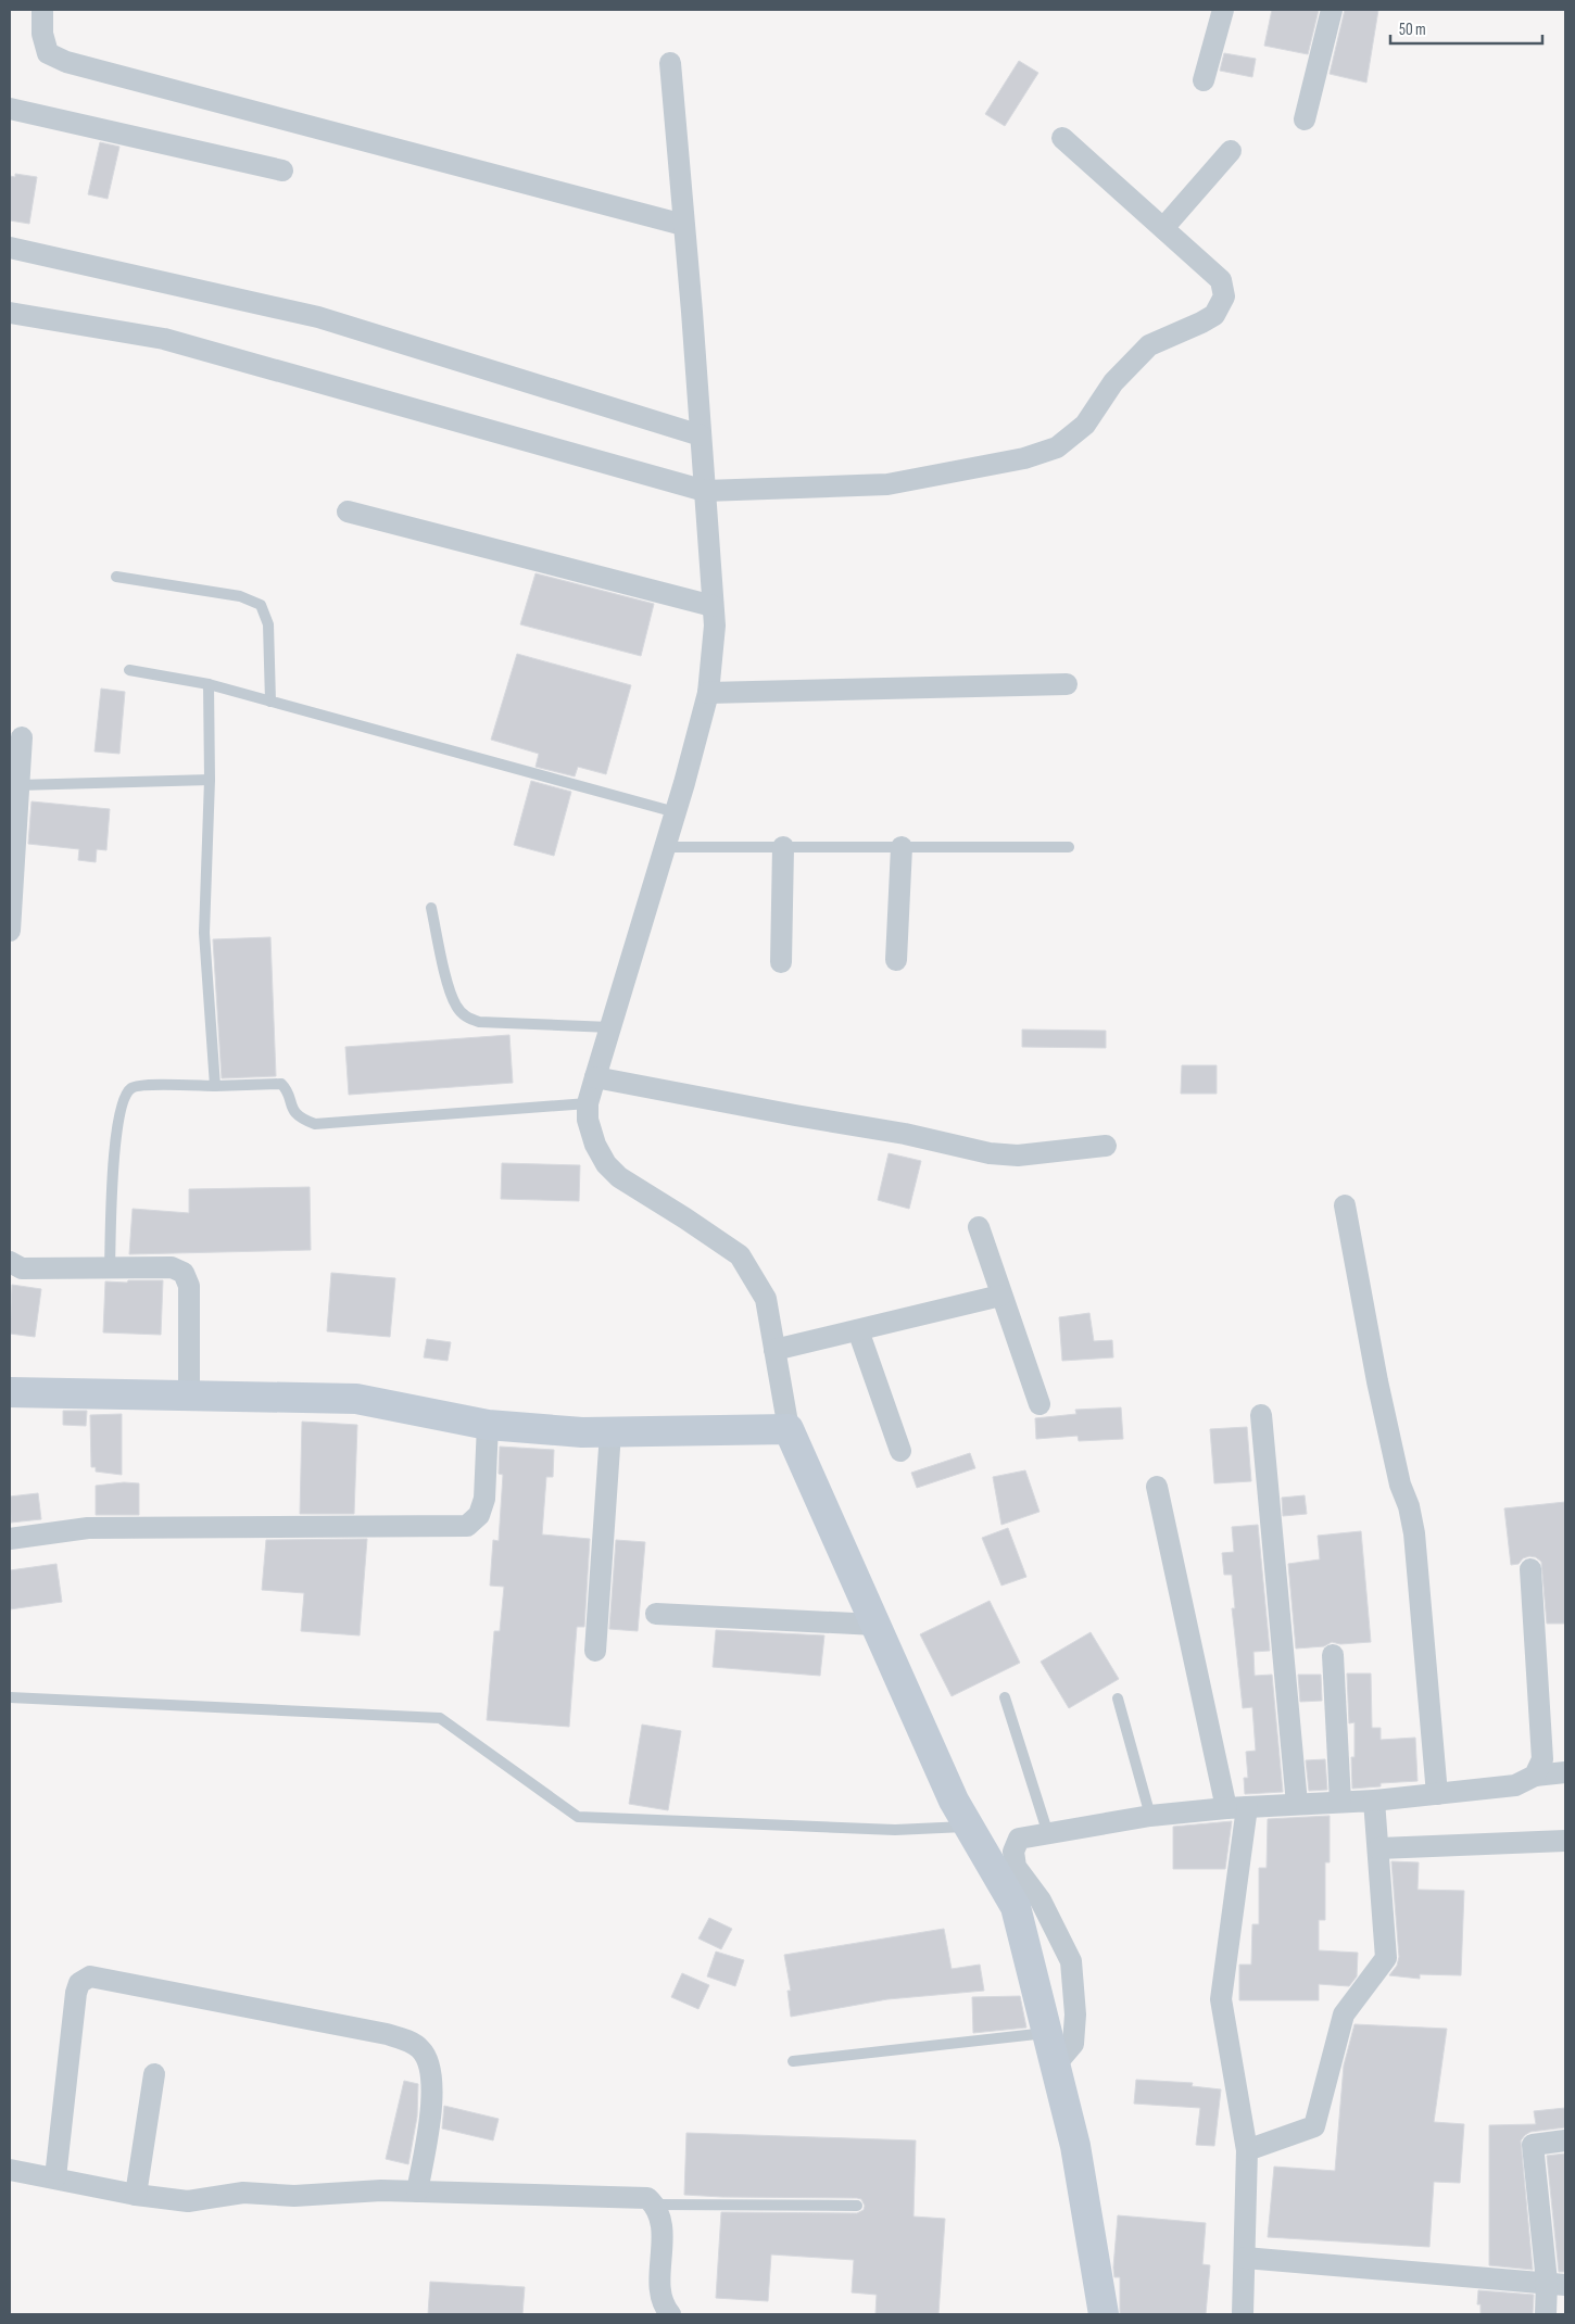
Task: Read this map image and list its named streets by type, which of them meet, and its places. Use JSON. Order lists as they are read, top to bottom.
{
  "scale_bar": "50 m"
}
